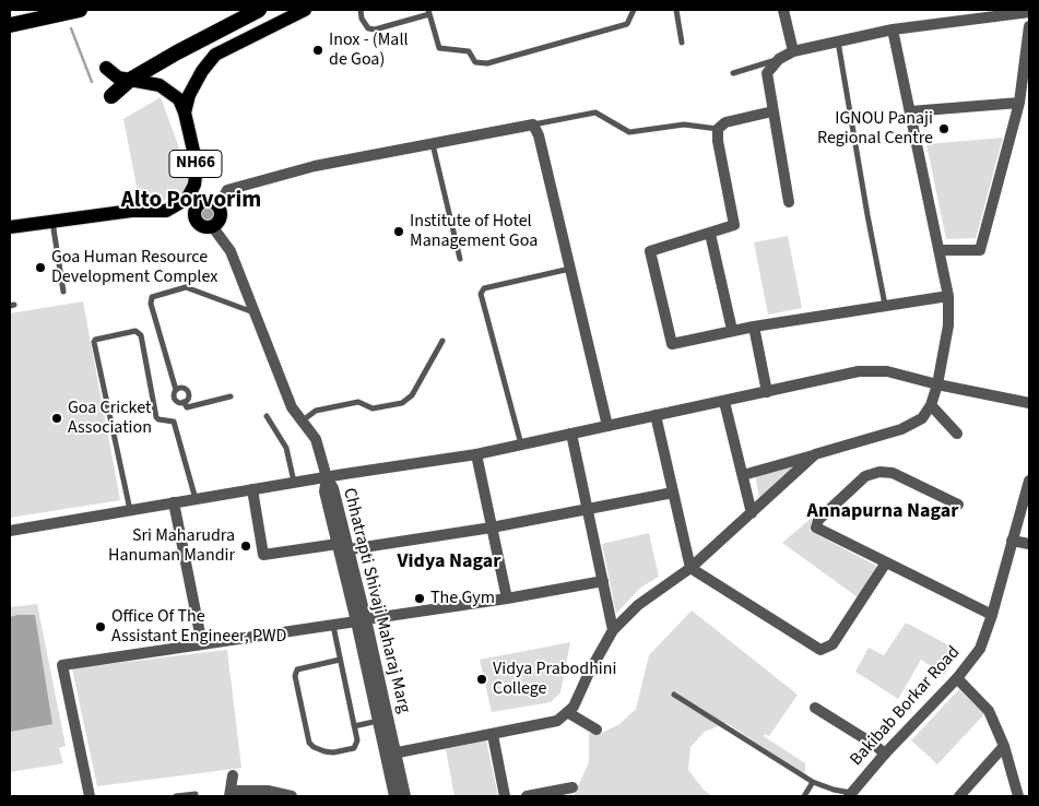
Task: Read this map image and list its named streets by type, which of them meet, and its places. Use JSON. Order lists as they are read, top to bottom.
{
  "streets": {
    "main road": ["NH66"],
    "street": ["Chhatrapti Shivaji Maharaj Marg", "Bakibab Borkar Road"]
  },
  "districts": ["Alto Porvorim", "Annapurna Nagar", "Vidya Nagar"],
  "places": [
    "Inox - (Mall de Goa)",
    "IGNOU Panaji Regional Centre",
    "Institute of Hotel Management Goa",
    "Goa Human Resource Development Complex",
    "Goa Cricket Association",
    "Sri Maharudra Hanuman Mandir",
    "The Gym",
    "Office Of The Assistant Engineer, PWD",
    "Vidya Prabodhini College"
  ]
}
